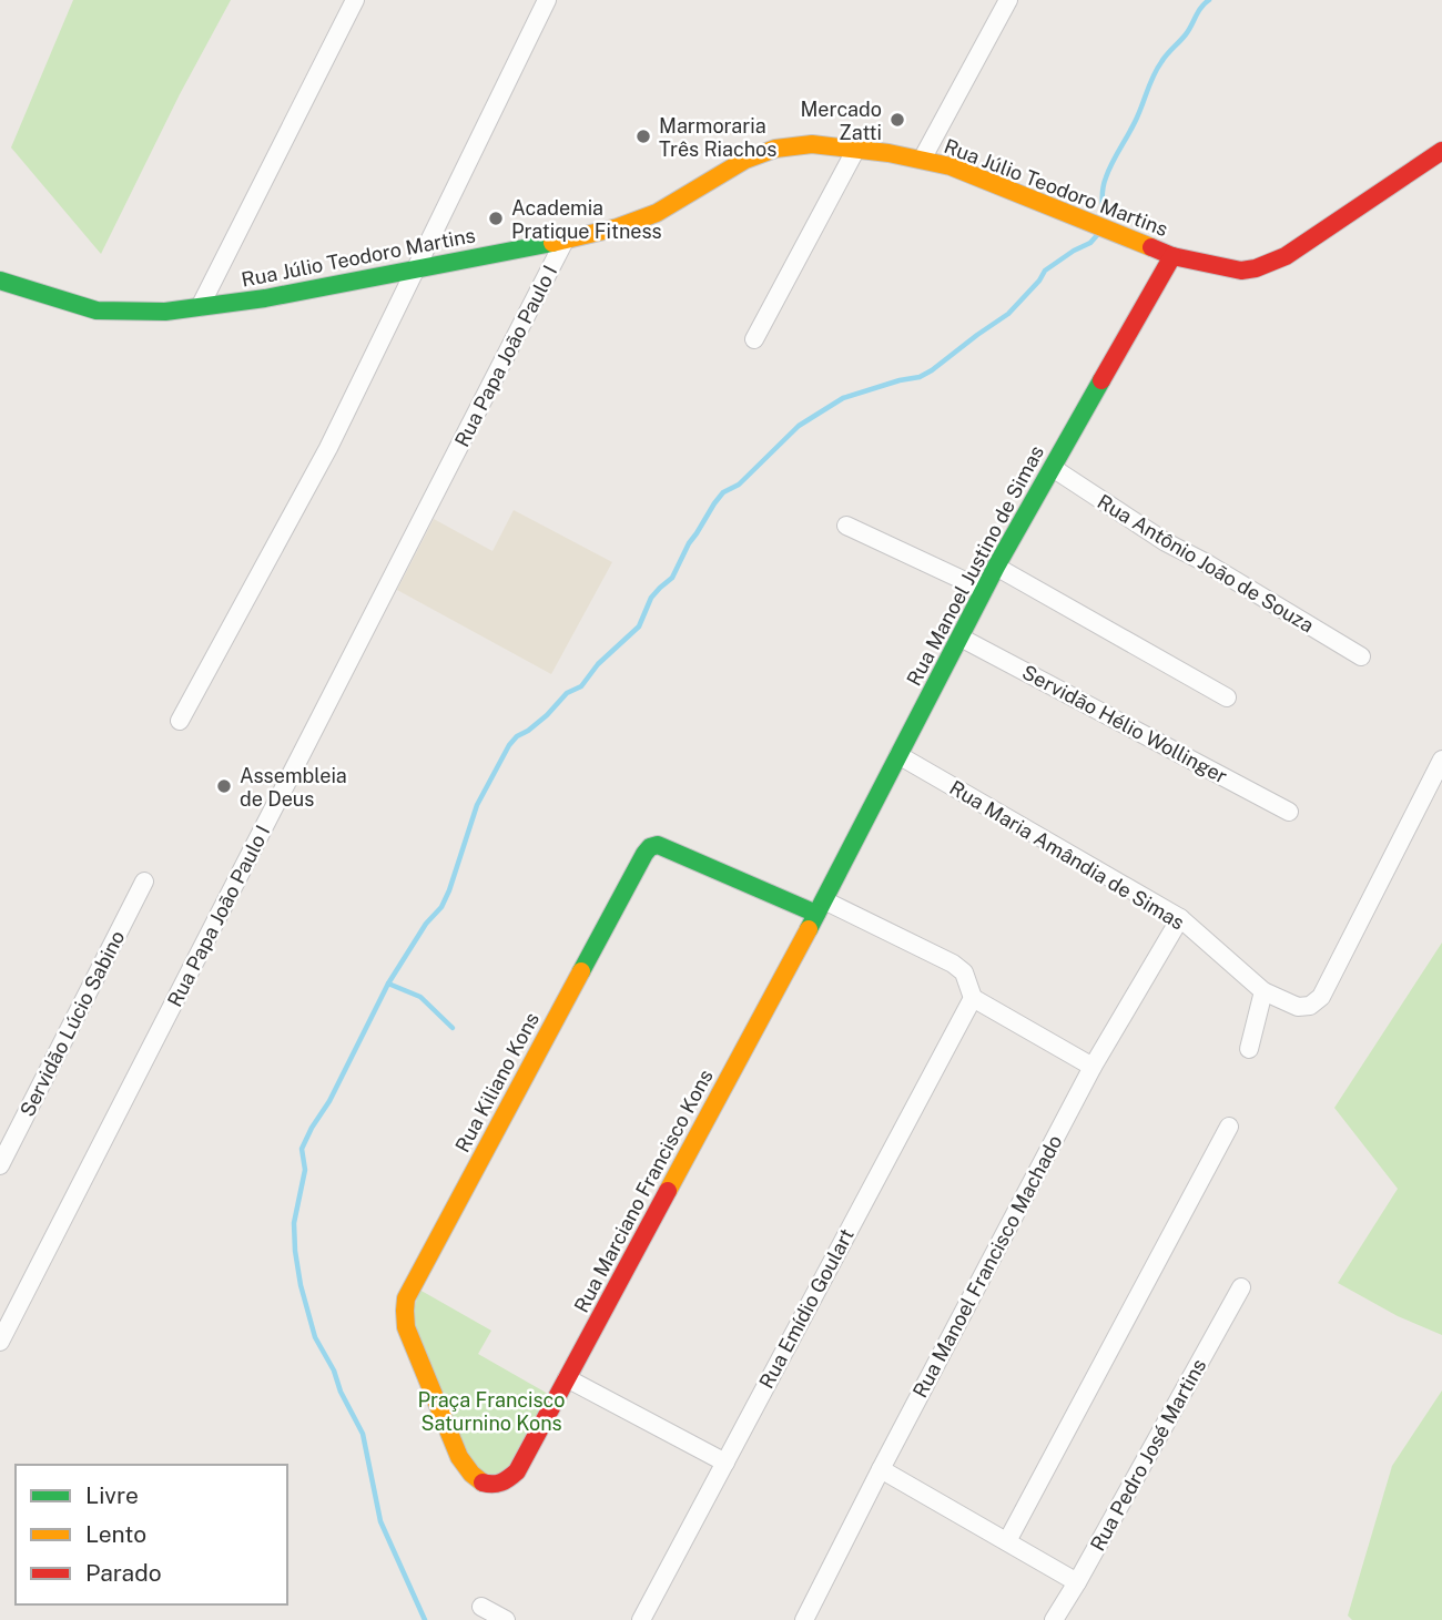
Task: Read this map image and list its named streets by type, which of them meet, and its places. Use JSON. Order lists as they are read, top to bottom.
{
  "streets": {
    "street": [
      "Rua Júlio Teodoro Martins",
      "Rua Papa João Paulo I",
      "Rua Antônio João de Souza",
      "Rua Manoel Justino de Simas",
      "Servidão Hélio Wollinger",
      "Rua Maria Amândia de Simas",
      "Servidão Lúcio Sabino",
      "Rua Kiliano Kons",
      "Rua Marciano Francisco Kons",
      "Rua Manoel Francisco Machado",
      "Rua Emídio Goulart",
      "Rua Pedro José Martins"
    ]
  },
  "crossings": [
    ["Rua Júlio Teodoro Martins", "Rua Papa João Paulo I"],
    ["Rua Júlio Teodoro Martins", "Rua Manoel Justino de Simas"],
    ["Rua Antônio João de Souza", "Rua Manoel Justino de Simas"],
    ["Rua Manoel Justino de Simas", "Servidão Hélio Wollinger"],
    ["Rua Manoel Justino de Simas", "Rua Maria Amândia de Simas"],
    ["Rua Manoel Justino de Simas", "Rua Kiliano Kons"],
    ["Rua Manoel Justino de Simas", "Rua Marciano Francisco Kons"],
    ["Rua Maria Amândia de Simas", "Rua Manoel Francisco Machado"],
    ["Rua Kiliano Kons", "Rua Marciano Francisco Kons"]
  ],
  "parks": ["Praça Francisco Saturnino Kons"],
  "places": [
    "Mercado Zatti",
    "Marmoraria Três Riachos",
    "Academia Pratique Fitness",
    "Assembleia de Deus"
  ],
  "legend": ["Livre", "Lento", "Parado"]
}
